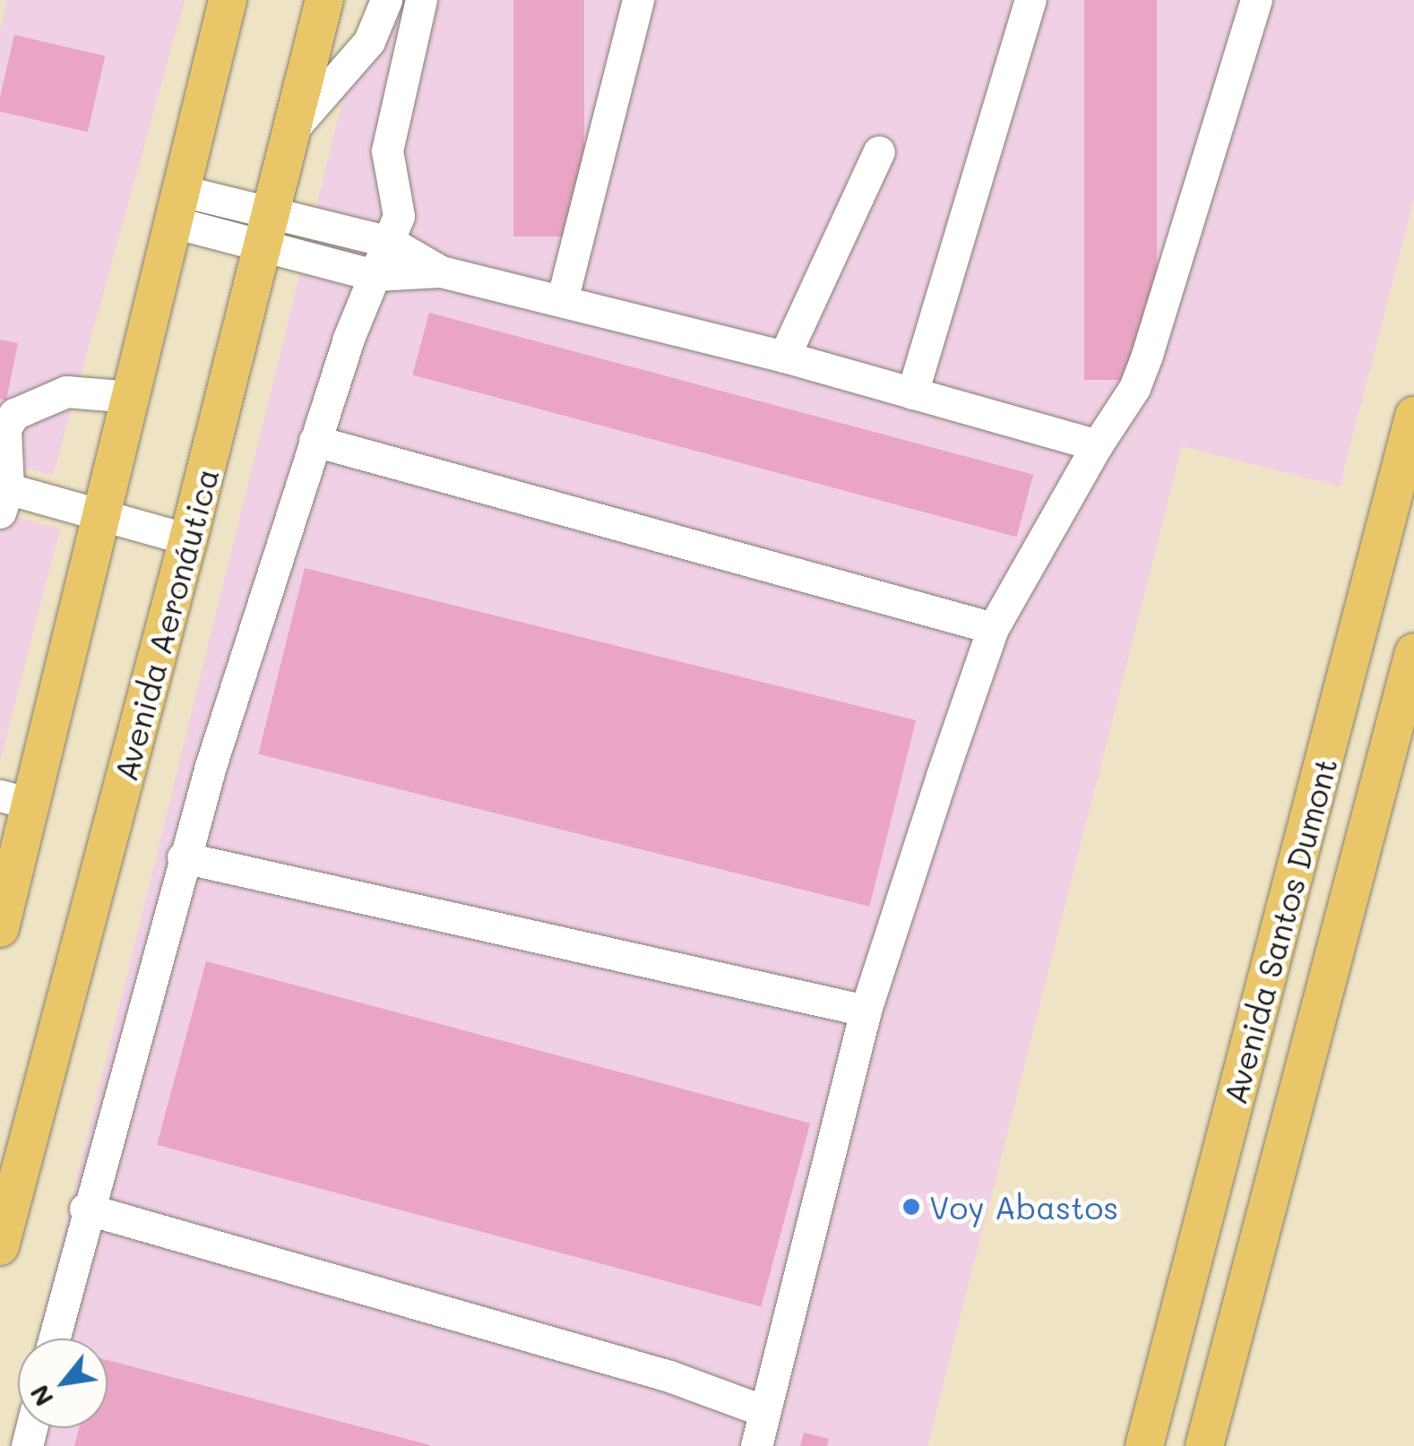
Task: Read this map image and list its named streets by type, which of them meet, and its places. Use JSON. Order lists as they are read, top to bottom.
{
  "streets": {
    "main road": ["Avenida Aeronáutica", "Avenida Santos Dumont"]
  },
  "places": ["Voy Abastos"],
  "north": "bottom left"
}
